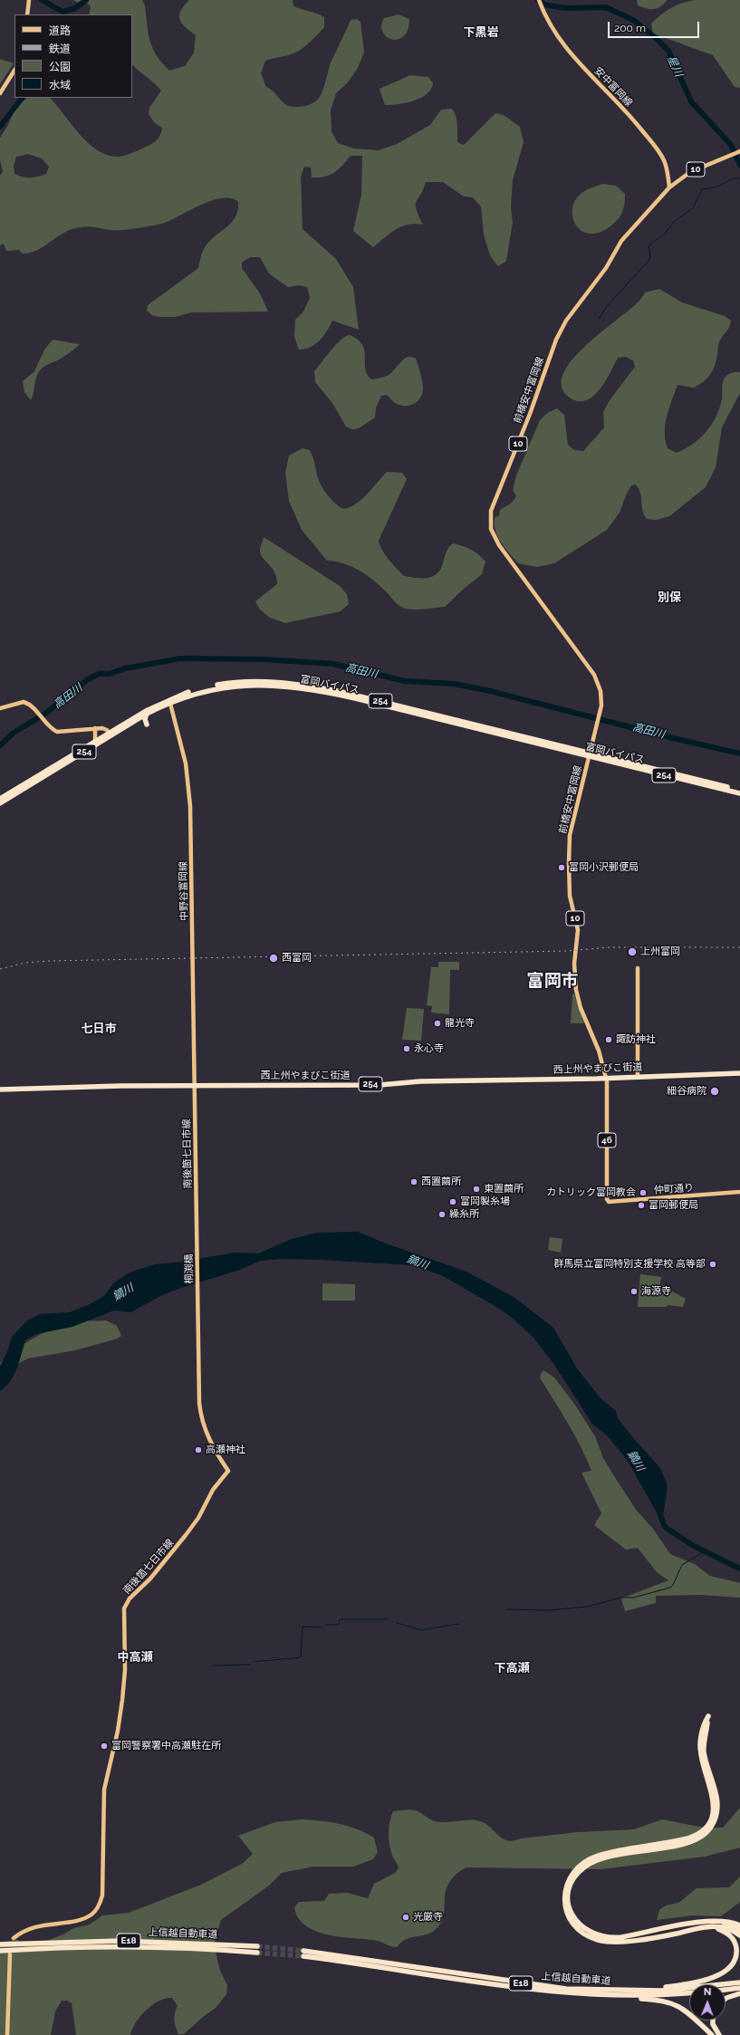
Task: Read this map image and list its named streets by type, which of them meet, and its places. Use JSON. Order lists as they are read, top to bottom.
{
  "streets": {
    "highway": [
      "富岡バイパス",
      "254",
      "西上州やまびこ街道",
      "上信越自動車道",
      "E18"
    ],
    "main road": [
      "安中富岡線",
      "10",
      "前橋安中富岡線",
      "中野谷富岡線",
      "46",
      "南後箇七日市線",
      "仲町通り",
      "桐渕橋"
    ]
  },
  "crossings": [
    ["安中富岡線", "前橋安中富岡線"],
    ["前橋安中富岡線", "富岡バイパス"],
    ["前橋安中富岡線", "西上州やまびこ街道"],
    ["前橋安中富岡線", "仲町通り"],
    ["富岡バイパス", "中野谷富岡線"],
    ["中野谷富岡線", "西上州やまびこ街道"],
    ["中野谷富岡線", "南後箇七日市線"],
    ["西上州やまびこ街道", "南後箇七日市線"],
    ["西上州やまびこ街道", "仲町通り"],
    ["南後箇七日市線", "桐渕橋"]
  ],
  "districts": [
    "下黒岩",
    "別保",
    "富岡市",
    "七日市",
    "中高瀬",
    "下高瀬"
  ],
  "water": ["星川", "高田川", "鏑川"],
  "places": [
    "富岡小沢郵便局",
    "上州富岡",
    "西富岡",
    "龍光寺",
    "諏訪神社",
    "永心寺",
    "細谷病院",
    "西置繭所",
    "東置繭所",
    "カトリック富岡教会",
    "富岡製糸場",
    "富岡郵便局",
    "繰糸所",
    "群馬県立富岡特別支援学校 高等部",
    "海源寺",
    "高瀬神社",
    "富岡警察署中高瀬駐在所",
    "光厳寺"
  ],
  "legend": [
    "道路",
    "鉄道",
    "公園",
    "水域"
  ],
  "scale_bar": "200 m",
  "north": "top"
}
